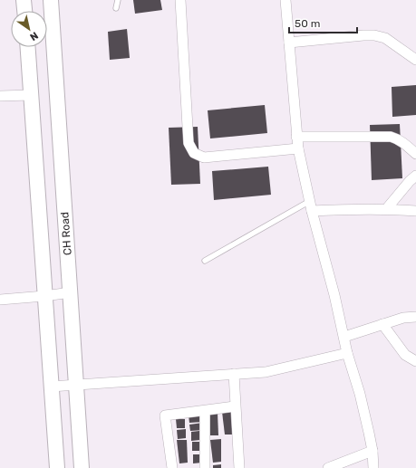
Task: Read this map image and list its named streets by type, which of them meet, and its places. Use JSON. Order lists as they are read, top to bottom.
{
  "streets": {
    "street": ["CH Road"]
  },
  "scale_bar": "50 m",
  "north": "bottom right"
}
